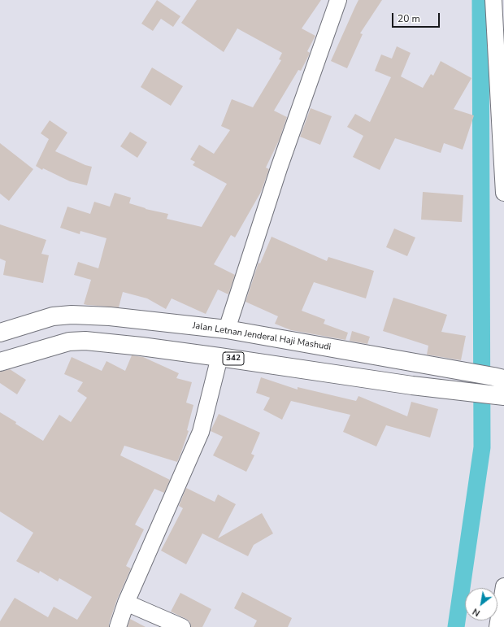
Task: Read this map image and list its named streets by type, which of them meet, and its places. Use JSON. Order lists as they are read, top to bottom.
{
  "streets": {
    "main road": ["Jalan Letnan Jenderal Haji Mashudi", "342"]
  },
  "scale_bar": "20 m",
  "north": "bottom left"
}
